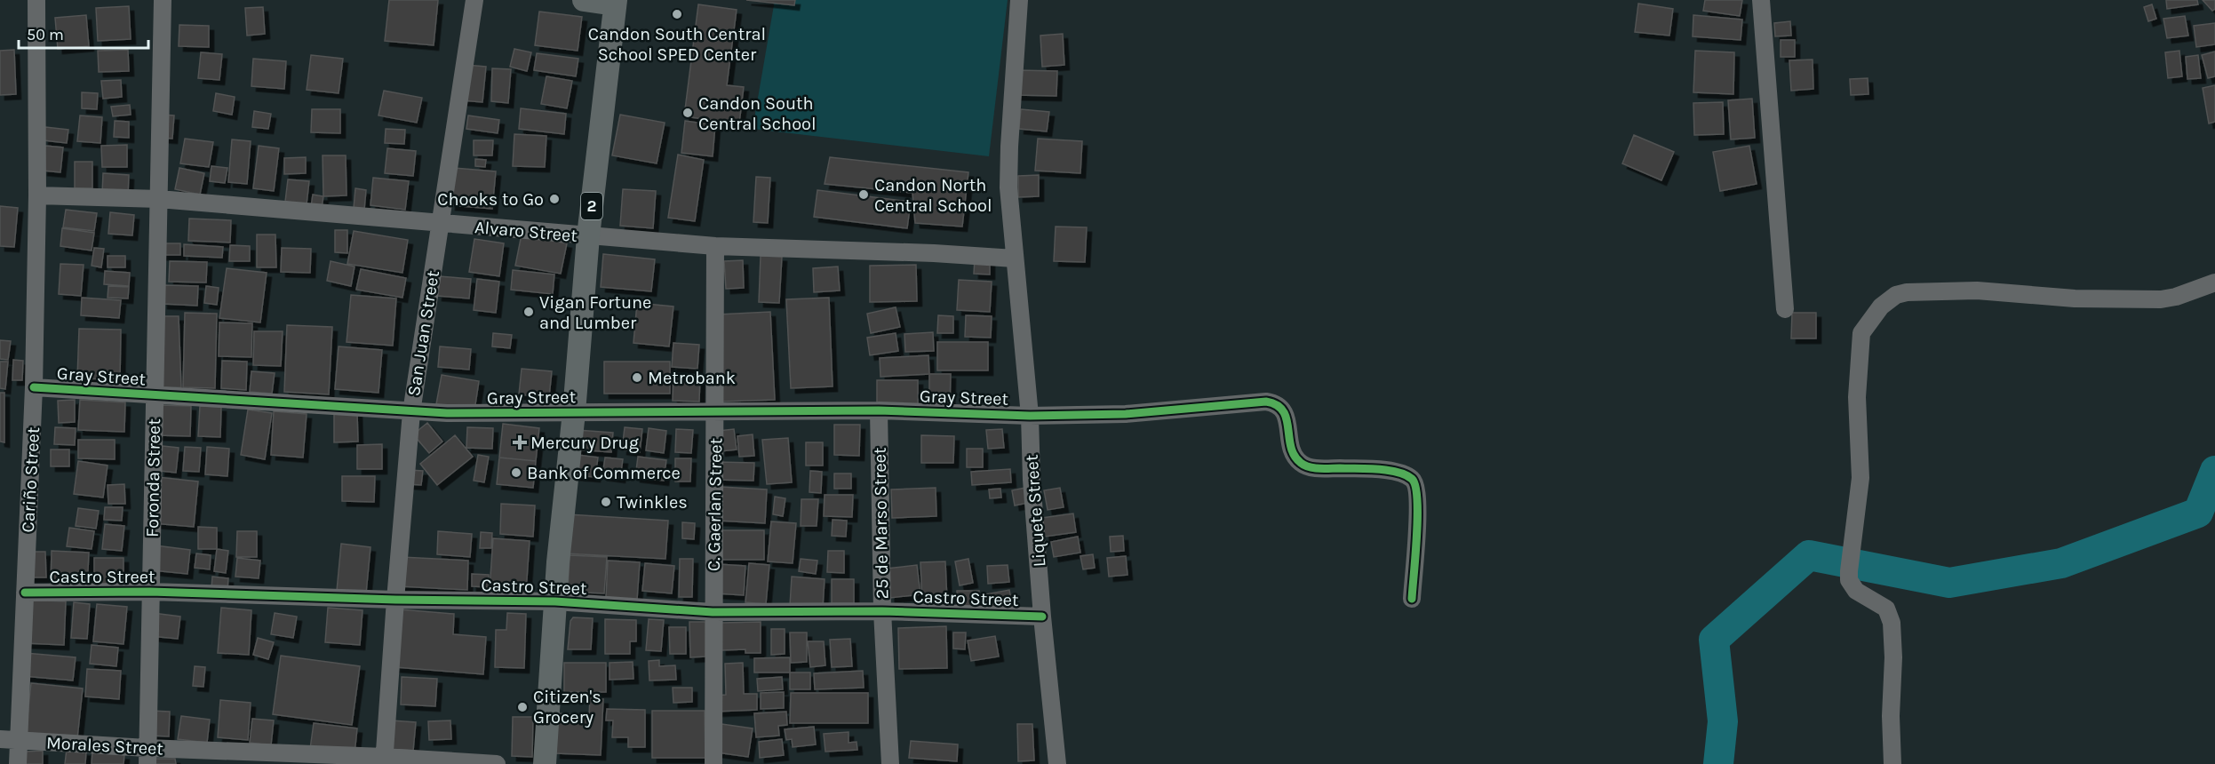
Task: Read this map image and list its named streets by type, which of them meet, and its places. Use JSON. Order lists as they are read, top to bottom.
{
  "streets": {
    "main road": ["2"],
    "street": [
      "Alvaro Street",
      "San Juan Street",
      "Gray Street",
      "Foronda Street",
      "Cariño Street",
      "C. Gaerlan Street",
      "Liquete Street",
      "25 de Marso Street",
      "Castro Street",
      "Morales Street"
    ]
  },
  "crossings": [
    ["2", "Alvaro Street"],
    ["2", "Gray Street"],
    ["2", "Castro Street"],
    ["Alvaro Street", "San Juan Street"],
    ["Alvaro Street", "Foronda Street"],
    ["Alvaro Street", "Cariño Street"],
    ["Alvaro Street", "C. Gaerlan Street"],
    ["Alvaro Street", "Liquete Street"],
    ["San Juan Street", "Gray Street"],
    ["San Juan Street", "Castro Street"],
    ["San Juan Street", "Morales Street"],
    ["Gray Street", "Foronda Street"],
    ["Gray Street", "Cariño Street"],
    ["Gray Street", "C. Gaerlan Street"],
    ["Gray Street", "Liquete Street"],
    ["Gray Street", "25 de Marso Street"],
    ["Foronda Street", "Castro Street"],
    ["Foronda Street", "Morales Street"],
    ["Cariño Street", "Castro Street"],
    ["Cariño Street", "Morales Street"],
    ["C. Gaerlan Street", "Castro Street"],
    ["Liquete Street", "Castro Street"],
    ["25 de Marso Street", "Castro Street"]
  ],
  "places": {
    "other": [
      "Candon South Central School SPED Center",
      "Candon South Central School",
      "Candon North Central School",
      "Chooks to Go",
      "Vigan Fortune and Lumber",
      "Metrobank",
      "Bank of Commerce",
      "Twinkles",
      "Citizen's Grocery"
    ],
    "health": ["Mercury Drug"]
  },
  "scale_bar": "50 m"
}
